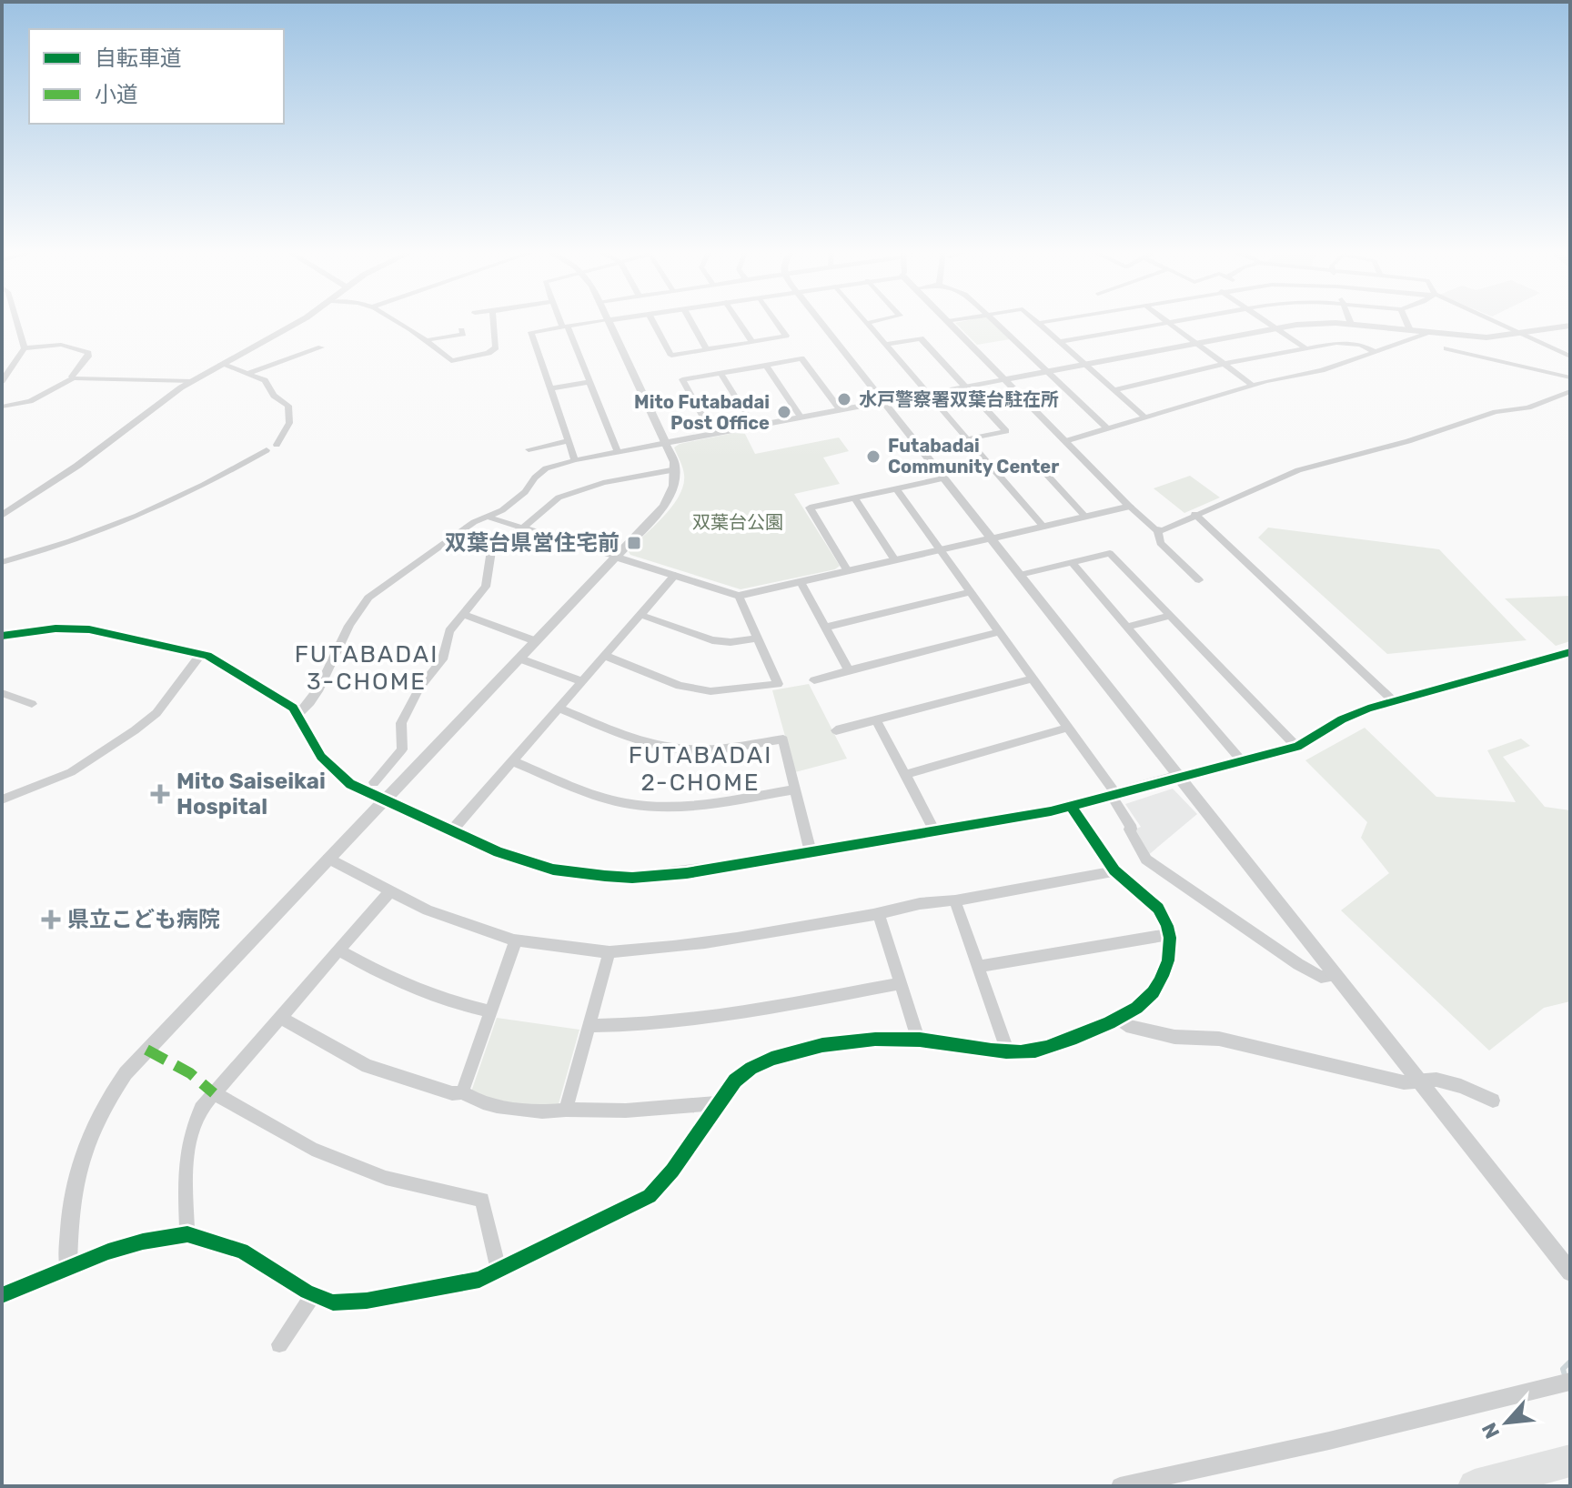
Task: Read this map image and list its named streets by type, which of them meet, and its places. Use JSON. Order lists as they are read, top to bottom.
{
  "districts": ["FUTABADAI 3-CHOME", "FUTABADAI 2-CHOME"],
  "parks": ["双葉台公園"],
  "places": {
    "other": ["水戸警察署双葉台駐在所", "Mito Futabadai Post Office", "Futabadai Community Center"],
    "transit": ["双葉台県営住宅前"],
    "health": ["Mito Saiseikai Hospital", "県立こども病院"]
  },
  "legend": ["自転車道", "小道"],
  "north": "bottom left"
}
